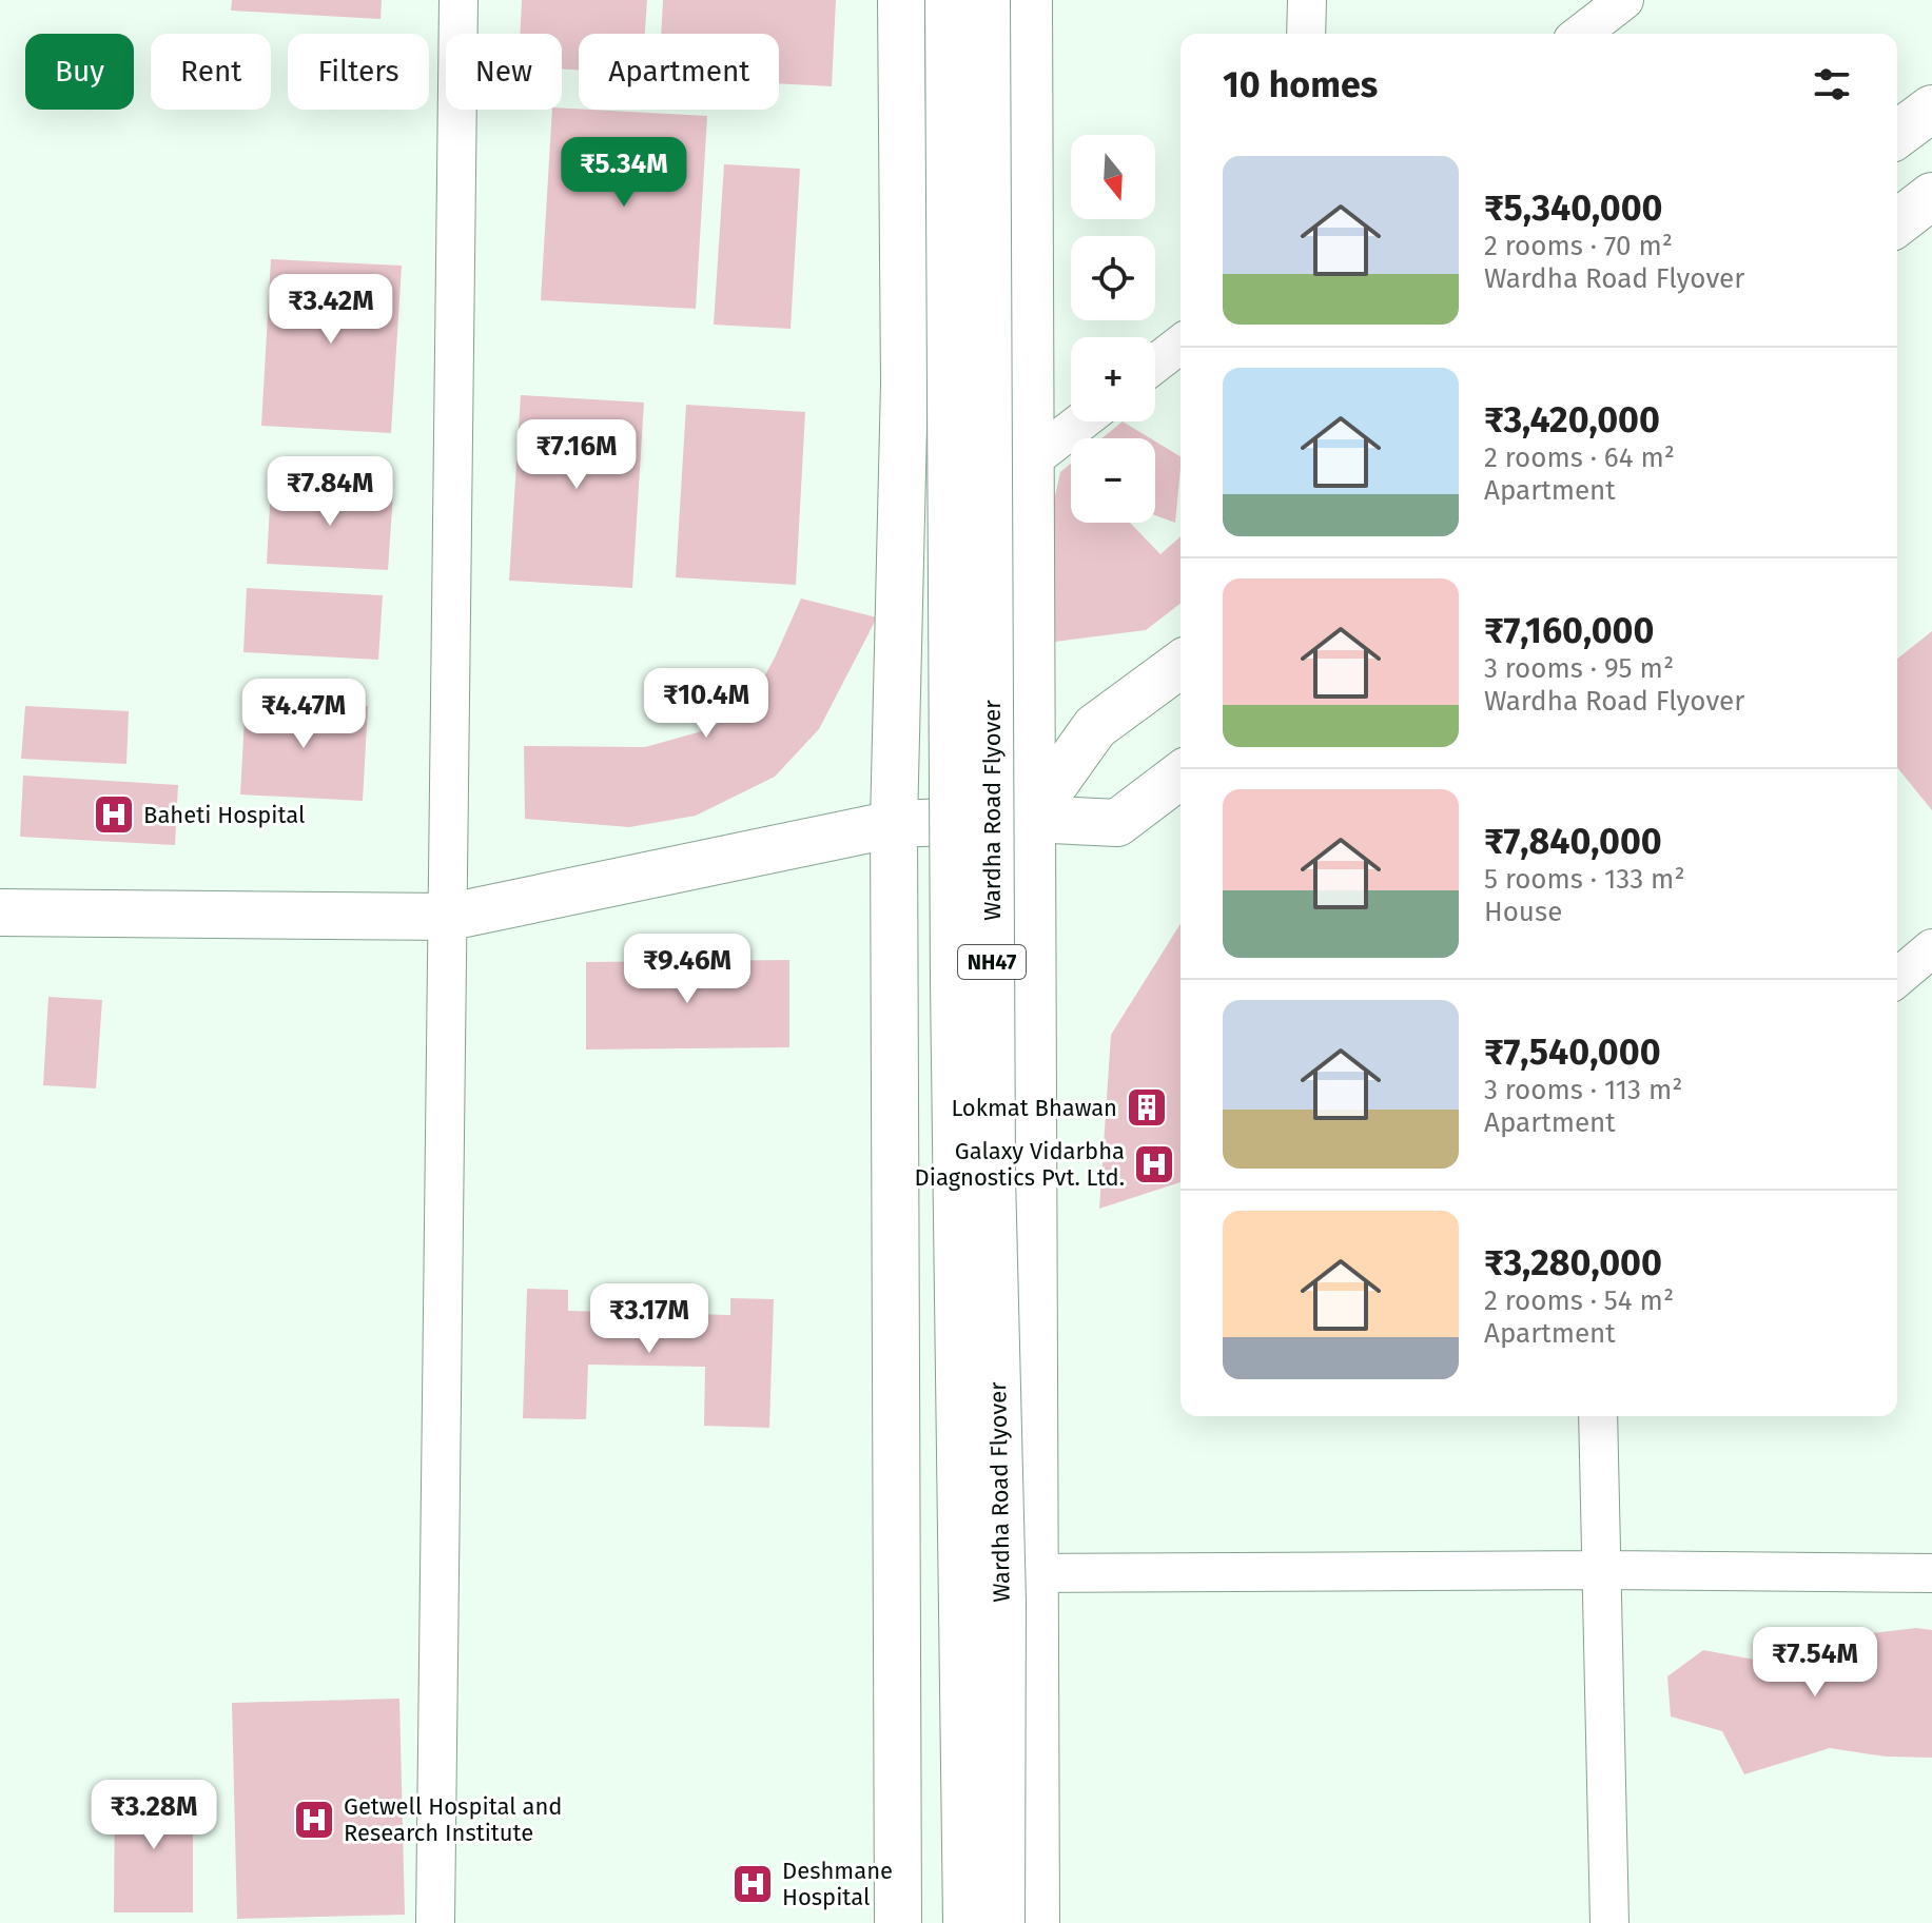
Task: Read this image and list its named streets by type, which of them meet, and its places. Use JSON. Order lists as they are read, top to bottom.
{
  "streets": {
    "main road": ["Wardha Road Flyover", "NH47"]
  },
  "places": {
    "hospital": [
      "Baheti Hospital",
      "Galaxy Vidarbha Diagnostics Pvt. Ltd.",
      "Getwell Hospital and Research Institute",
      "Deshmane Hospital"
    ],
    "building": ["Lokmat Bhawan"]
  },
  "north": "bottom",
  "page": {
    "chip": [
      "Buy",
      "Rent",
      "Filters",
      "New",
      "Apartment"
    ],
    "heading": "10 homes",
    "map_buttons": ["+", "−"],
    "list": [
      {
        "name": "₹5,340,000",
        "note": "2 rooms · 70 m² · Wardha Road Flyover"
      },
      {
        "name": "₹3,420,000",
        "note": "2 rooms · 64 m² · Apartment"
      },
      {
        "name": "₹7,160,000",
        "note": "3 rooms · 95 m² · Wardha Road Flyover"
      },
      {
        "name": "₹7,840,000",
        "note": "5 rooms · 133 m² · House"
      },
      {
        "name": "₹7,540,000",
        "note": "3 rooms · 113 m² · Apartment"
      },
      {
        "name": "₹3,280,000",
        "note": "2 rooms · 54 m² · Apartment"
      }
    ],
    "price": [
      "₹5.34M",
      "₹3.42M",
      "₹7.16M",
      "₹7.84M",
      "₹10.4M",
      "₹4.47M",
      "₹9.46M",
      "₹3.17M",
      "₹7.54M",
      "₹3.28M"
    ]
  }
}
